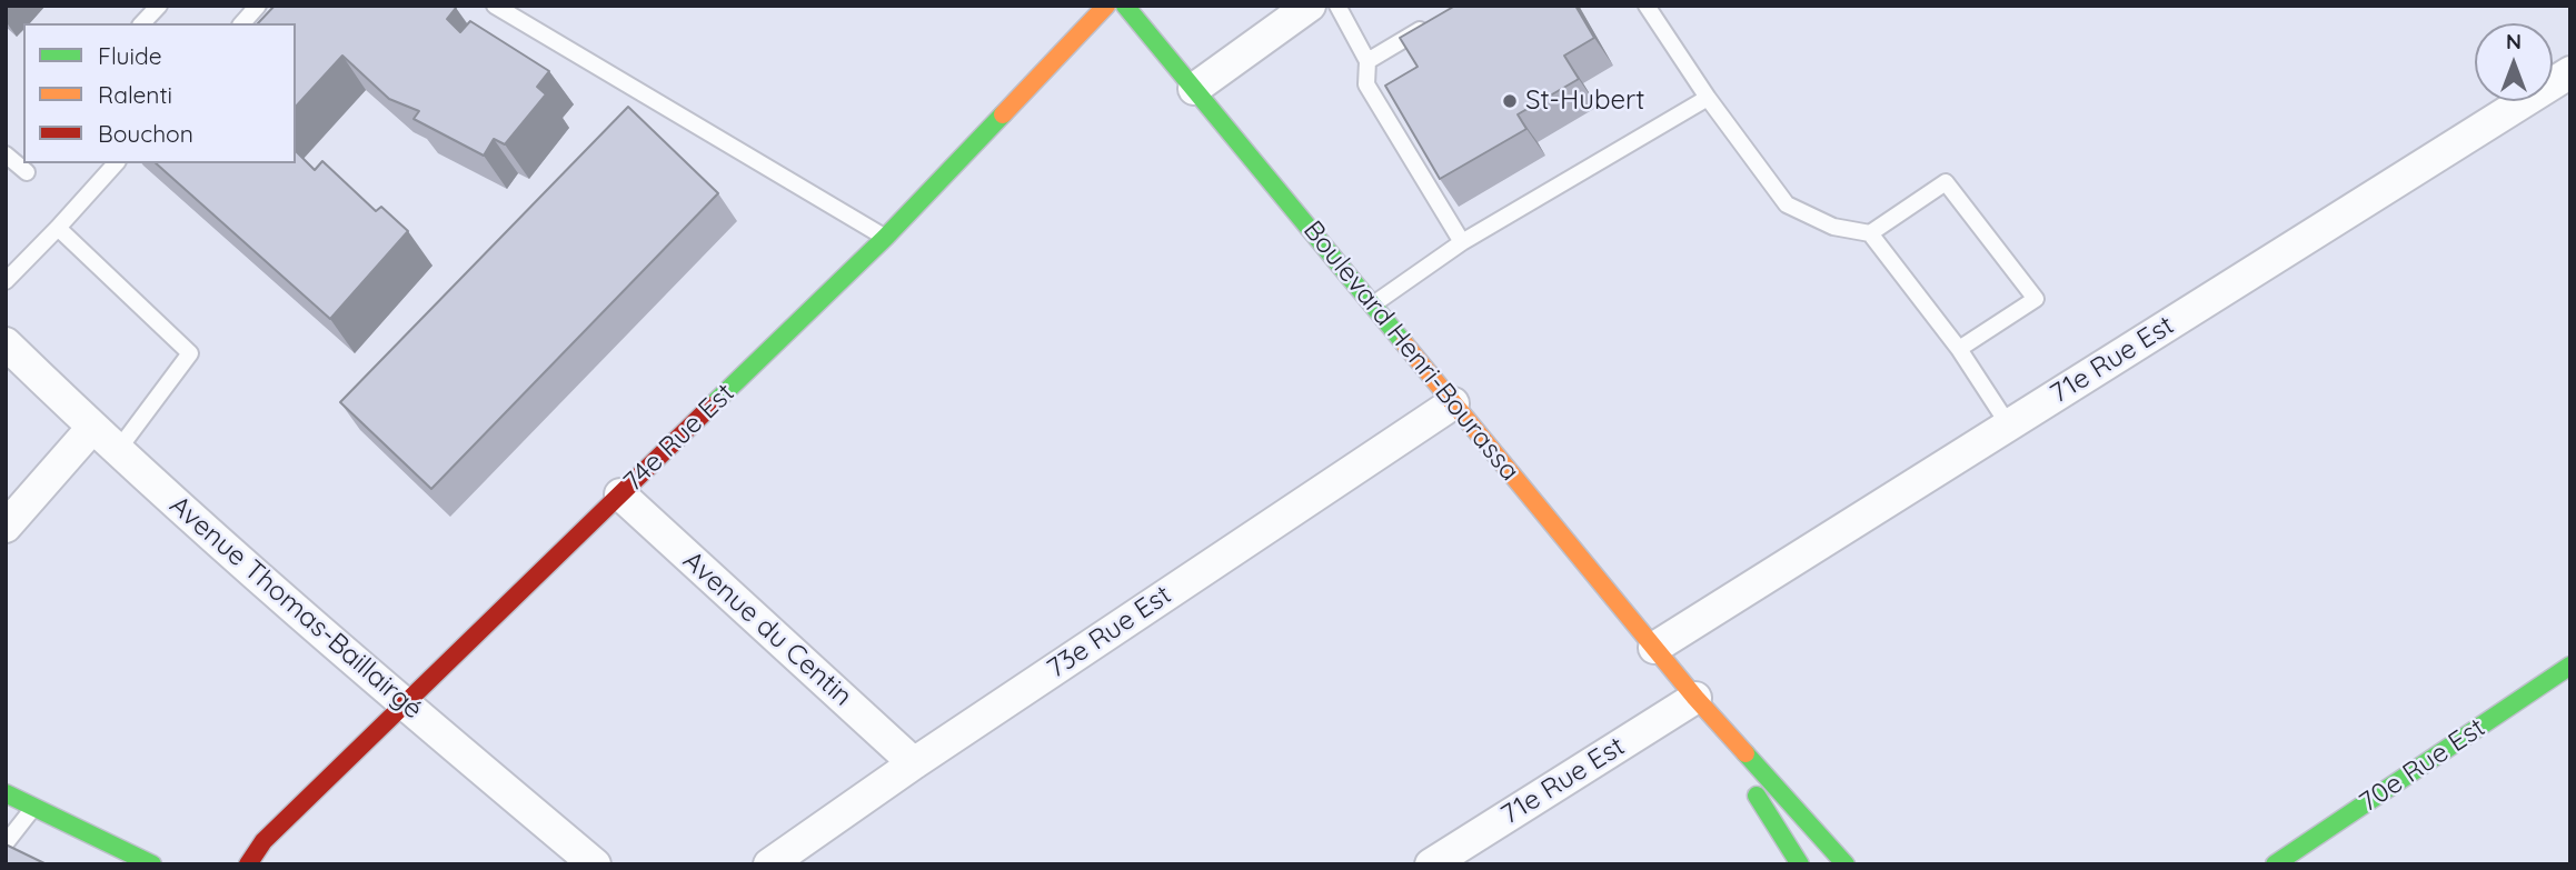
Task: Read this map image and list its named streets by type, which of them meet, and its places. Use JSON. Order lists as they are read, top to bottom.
{
  "streets": {
    "street": [
      "Boulevard Henri-Bourassa",
      "71e Rue Est",
      "74e Rue Est",
      "Avenue Thomas-Baillairgé",
      "Avenue du Centin",
      "73e Rue Est",
      "70e Rue Est"
    ]
  },
  "crossings": [
    ["Boulevard Henri-Bourassa", "71e Rue Est"],
    ["Boulevard Henri-Bourassa", "73e Rue Est"],
    ["74e Rue Est", "Avenue Thomas-Baillairgé"],
    ["74e Rue Est", "Avenue du Centin"],
    ["Avenue du Centin", "73e Rue Est"]
  ],
  "places": ["St-Hubert"],
  "legend": ["Fluide", "Ralenti", "Bouchon"],
  "north": "top"
}
